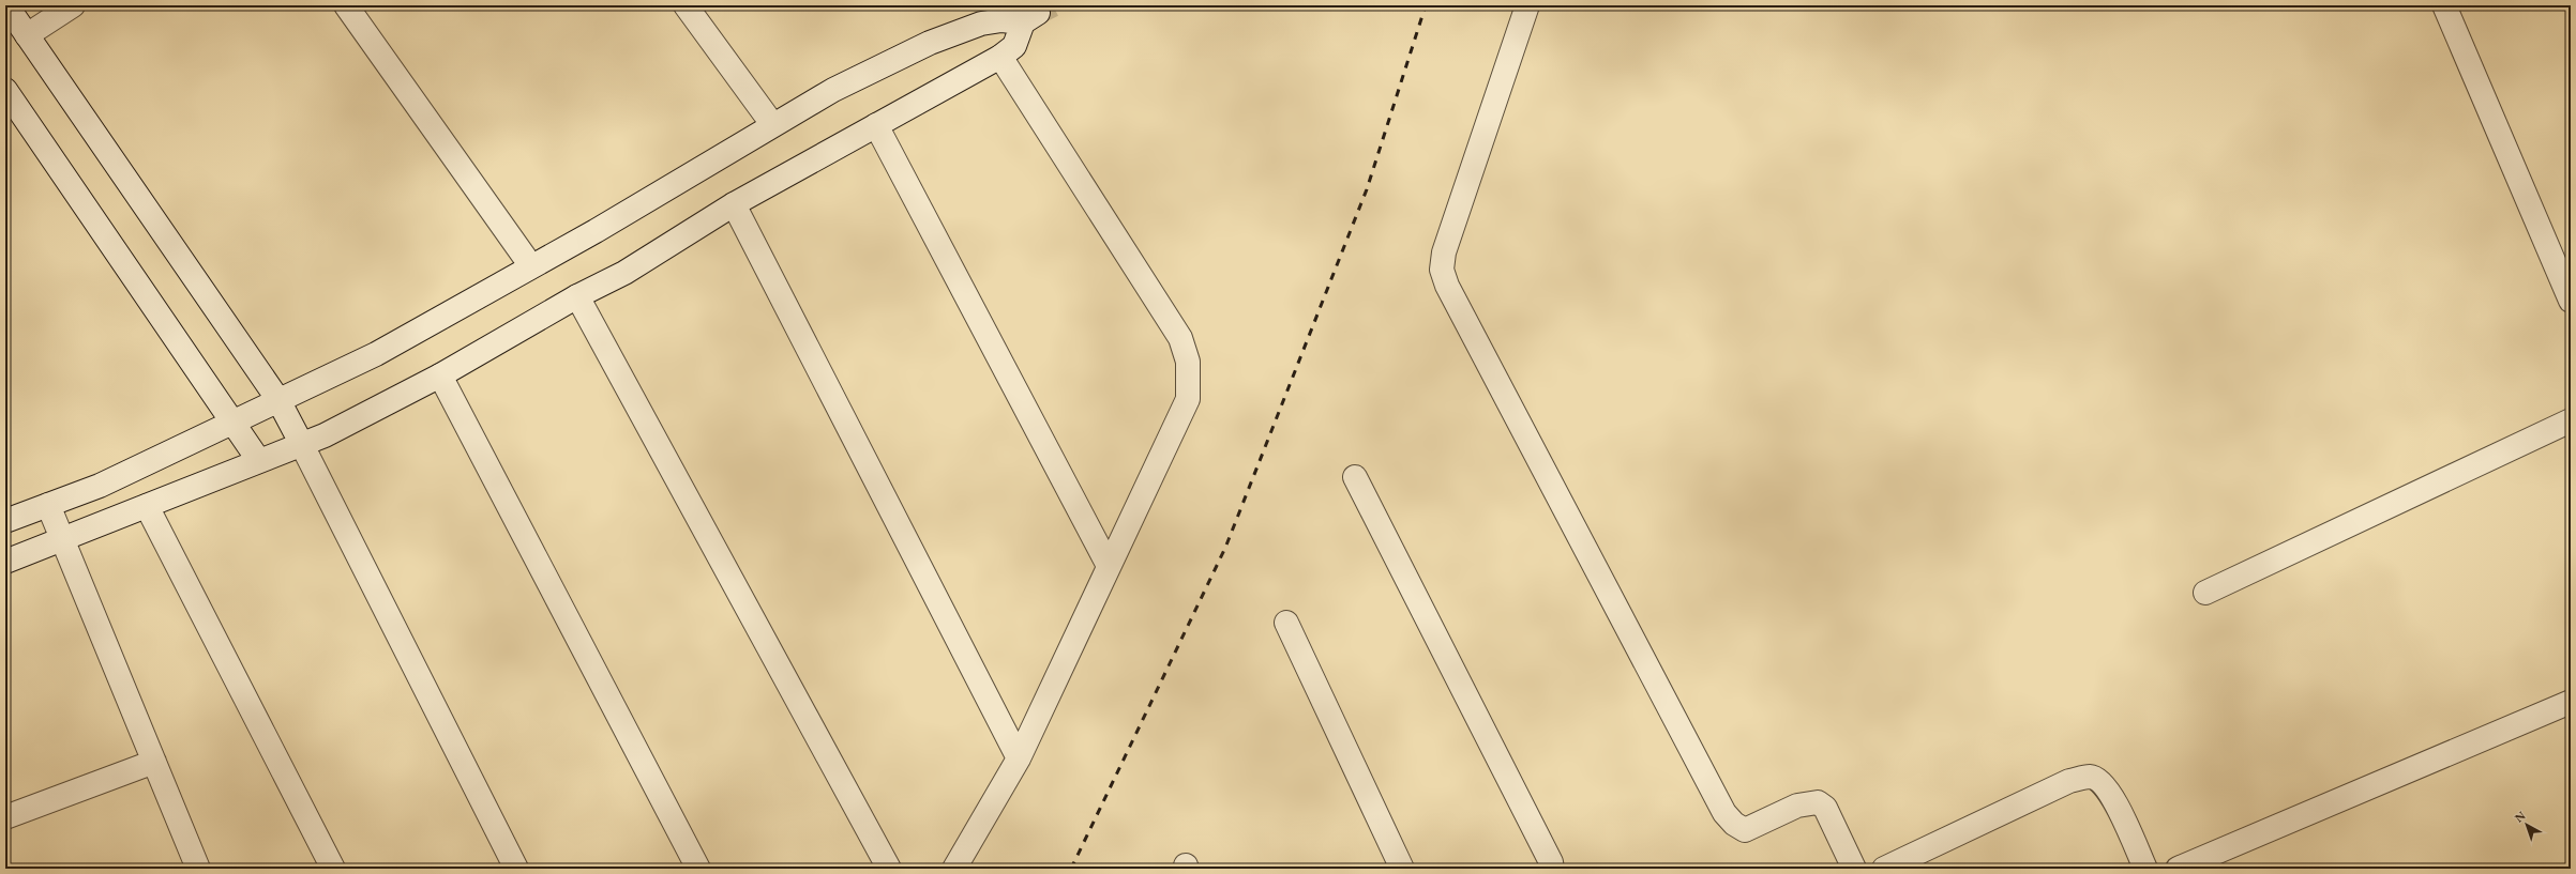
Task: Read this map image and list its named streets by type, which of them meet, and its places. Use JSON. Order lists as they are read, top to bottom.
{
  "north": "top left"
}
